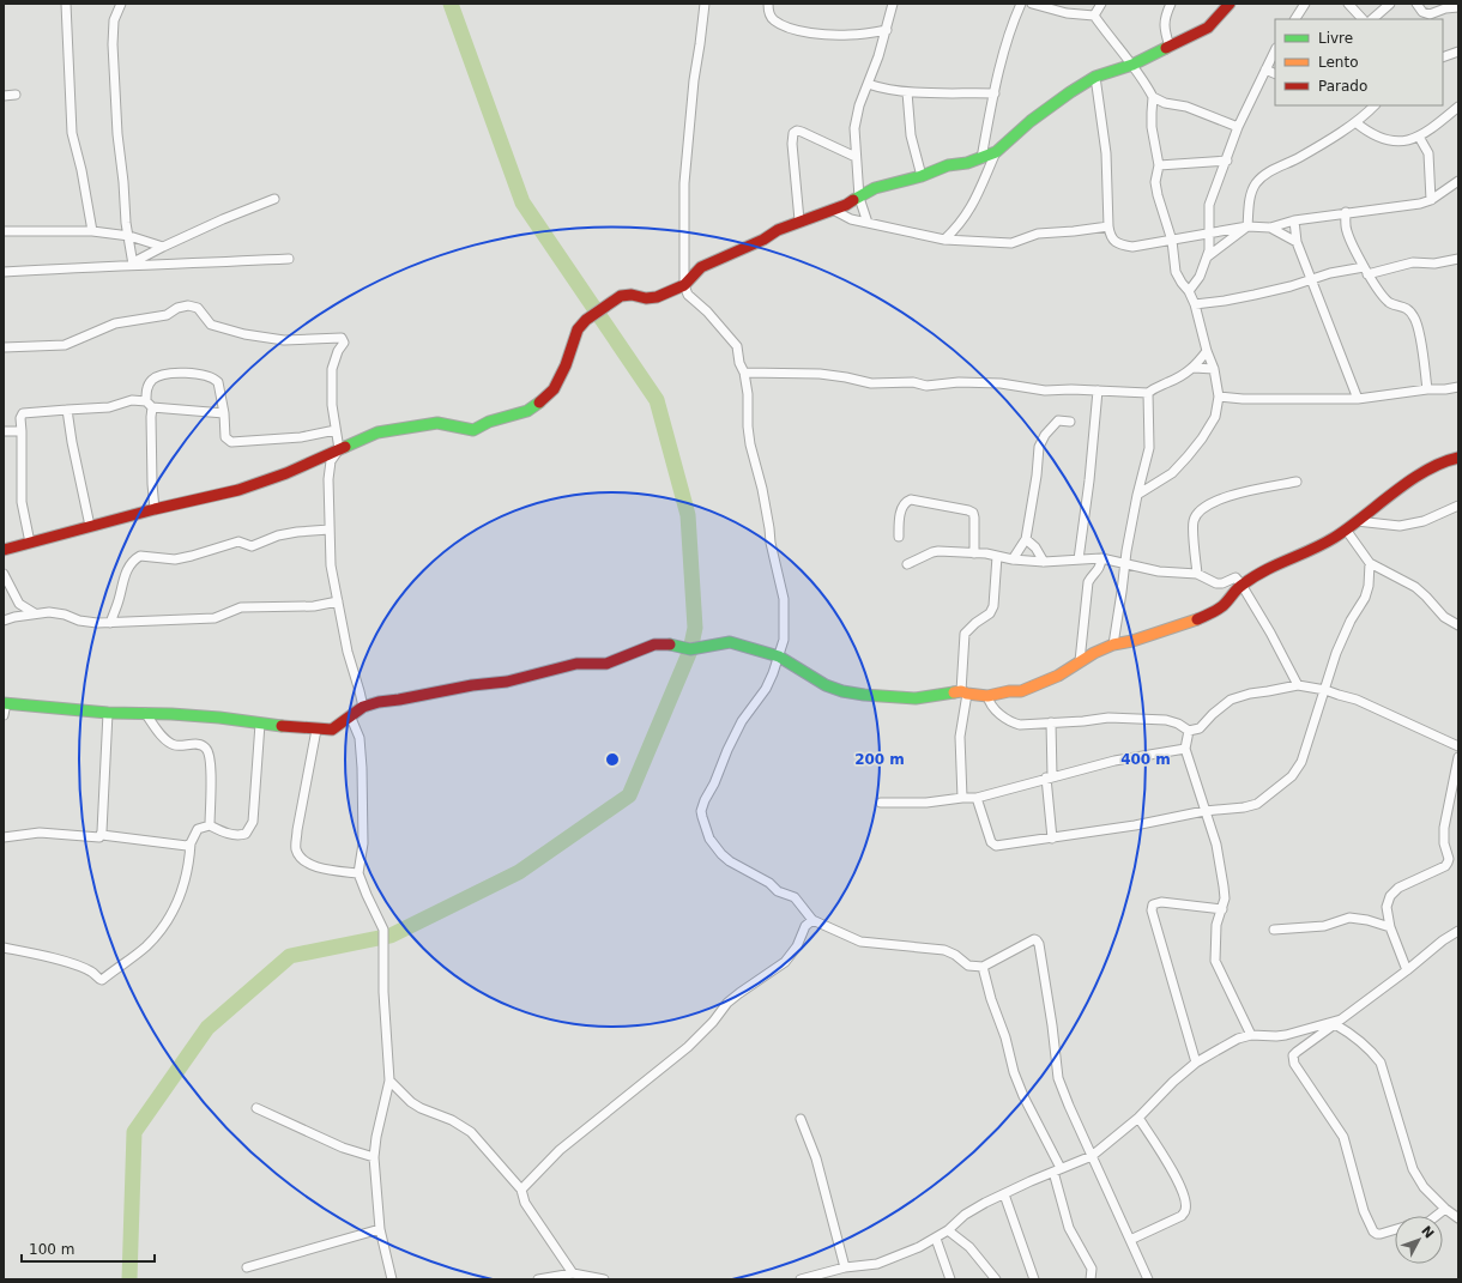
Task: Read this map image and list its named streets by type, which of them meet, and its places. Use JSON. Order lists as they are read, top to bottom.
{
  "legend": ["Livre", "Lento", "Parado"],
  "scale_bar": "100 m",
  "north": "top right",
  "rings": ["200 m", "400 m"]
}
